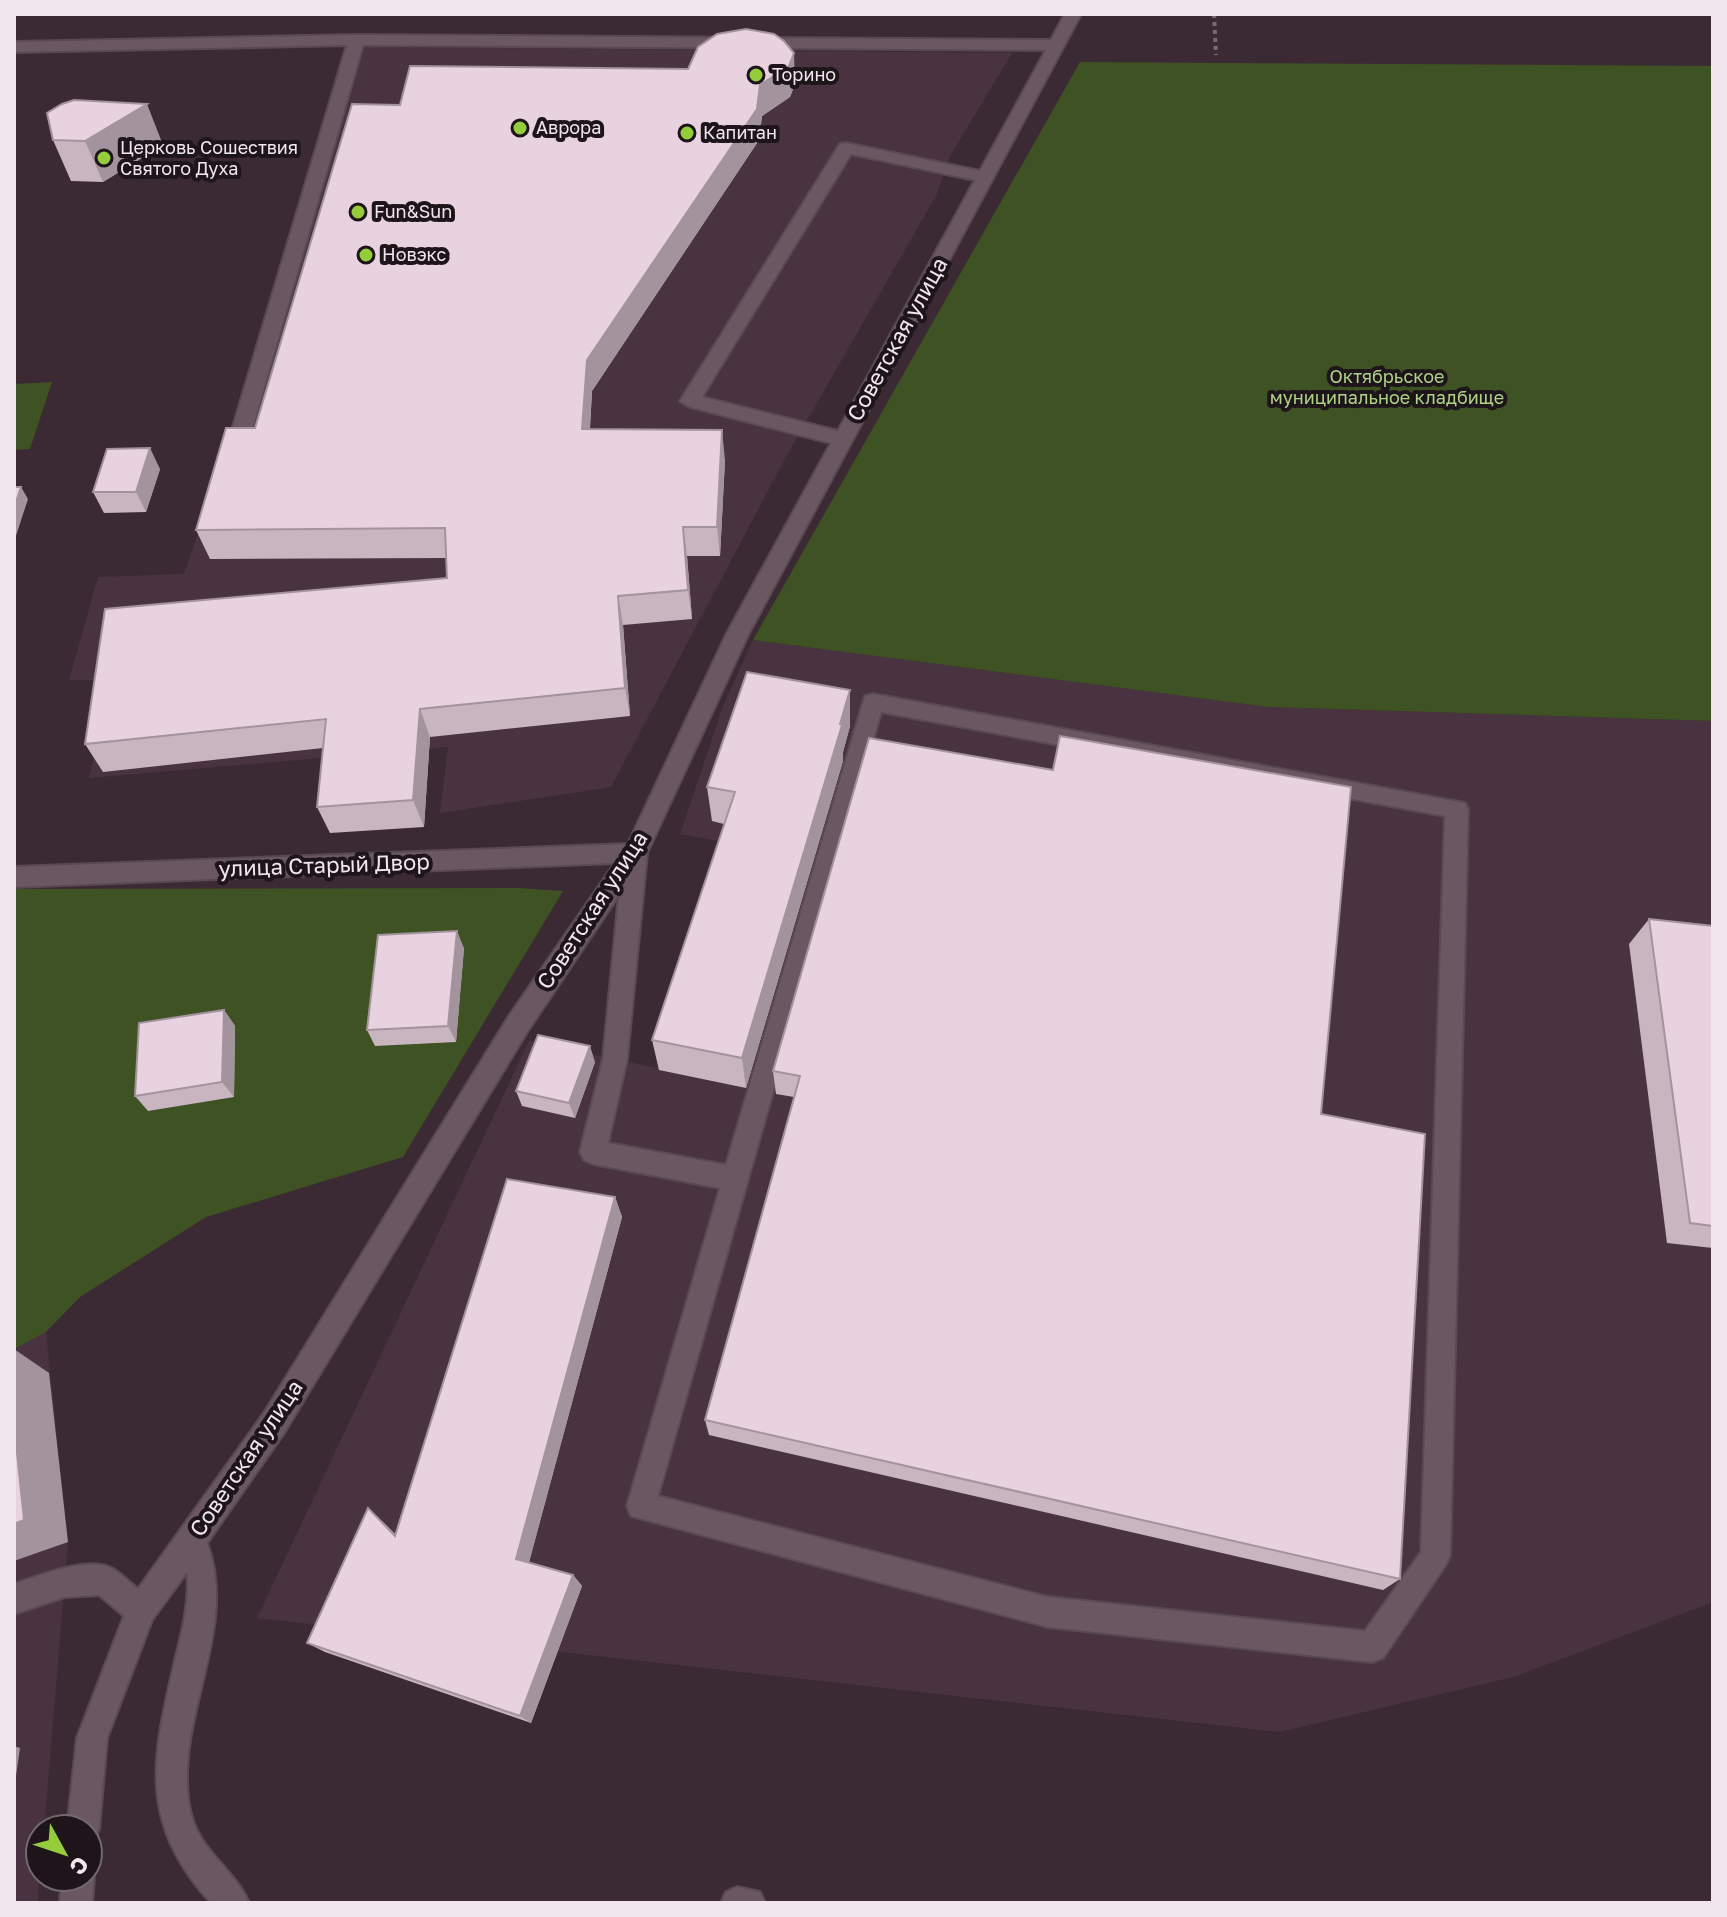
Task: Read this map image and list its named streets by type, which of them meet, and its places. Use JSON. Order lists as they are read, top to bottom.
{
  "streets": {
    "street": ["Советская улица", "улица Старый Двор"]
  },
  "crossings": [
    ["Советская улица", "улица Старый Двор"]
  ],
  "parks": ["Октябрьское муниципальное кладбище"],
  "places": [
    "Торино",
    "Аврора",
    "Капитан",
    "Церковь Сошествия Святого Духа",
    "Fun&Sun",
    "Новэкс"
  ],
  "north": "bottom right"
}
